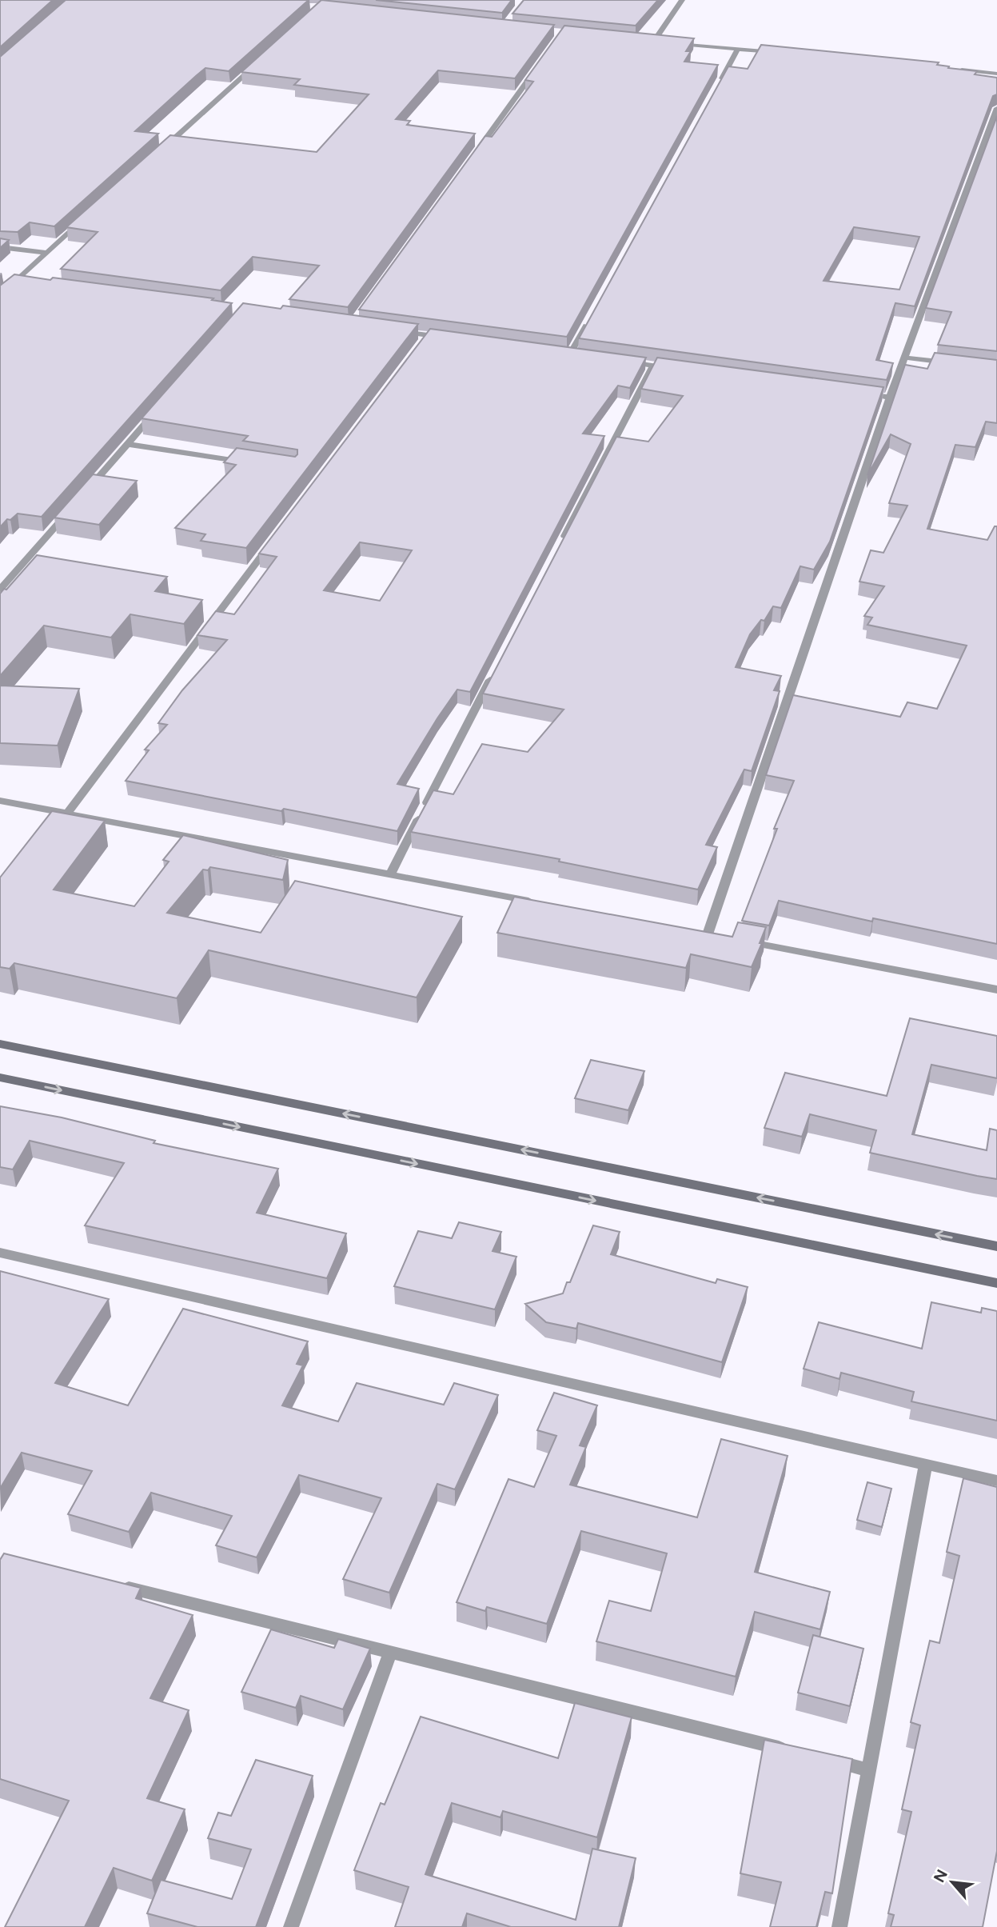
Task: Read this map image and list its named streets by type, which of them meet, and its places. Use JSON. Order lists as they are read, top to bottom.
{
  "north": "top left"
}
